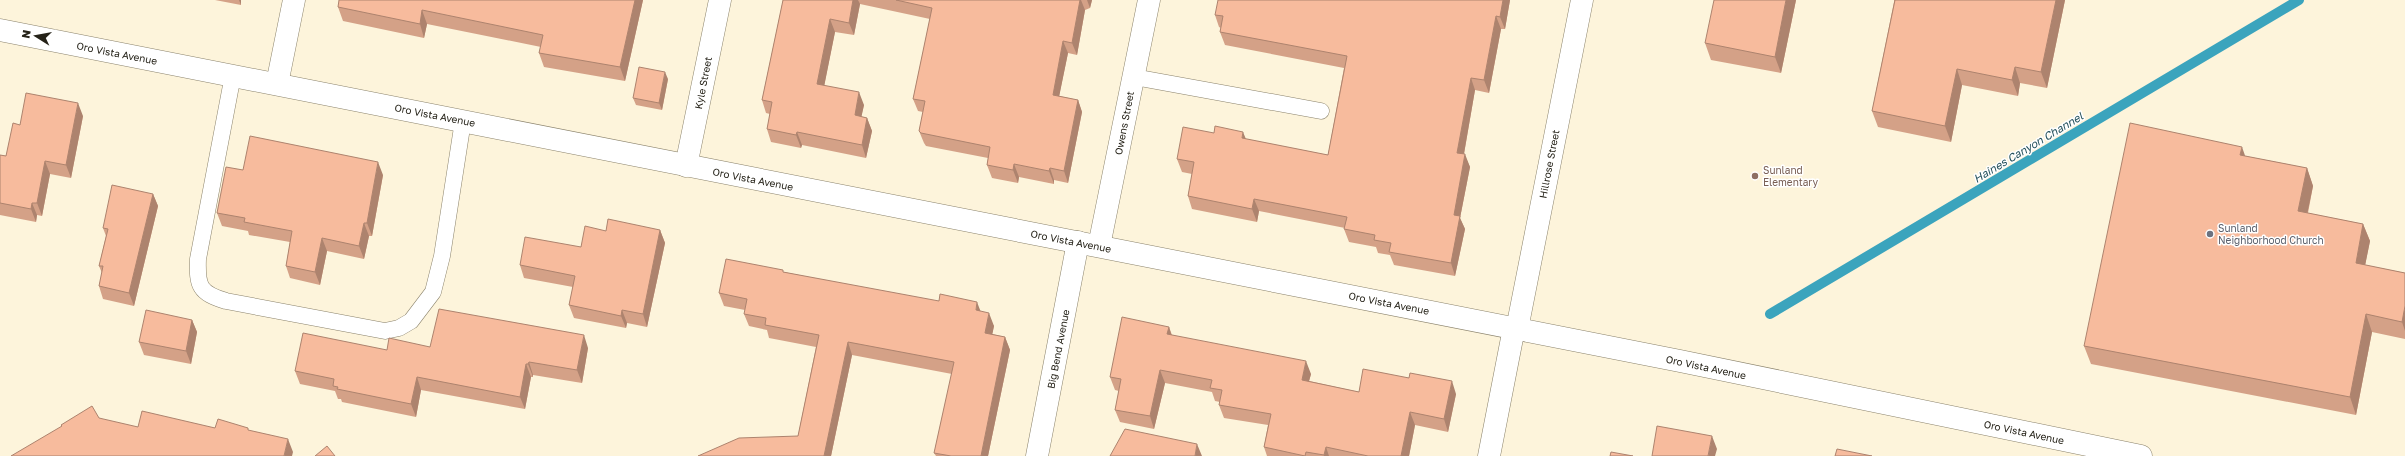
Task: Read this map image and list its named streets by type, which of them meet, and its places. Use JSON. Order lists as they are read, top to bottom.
{
  "streets": {
    "street": [
      "Oro Vista Avenue",
      "Kyle Street",
      "Owens Street",
      "Hillrose Street",
      "Big Bend Avenue"
    ]
  },
  "crossings": [
    ["Oro Vista Avenue", "Kyle Street"],
    ["Oro Vista Avenue", "Owens Street"],
    ["Oro Vista Avenue", "Hillrose Street"],
    ["Oro Vista Avenue", "Big Bend Avenue"],
    ["Owens Street", "Big Bend Avenue"]
  ],
  "water": ["Haines Canyon Channel"],
  "places": ["Sunland Elementary", "Sunland Neighborhood Church"],
  "north": "left"
}
